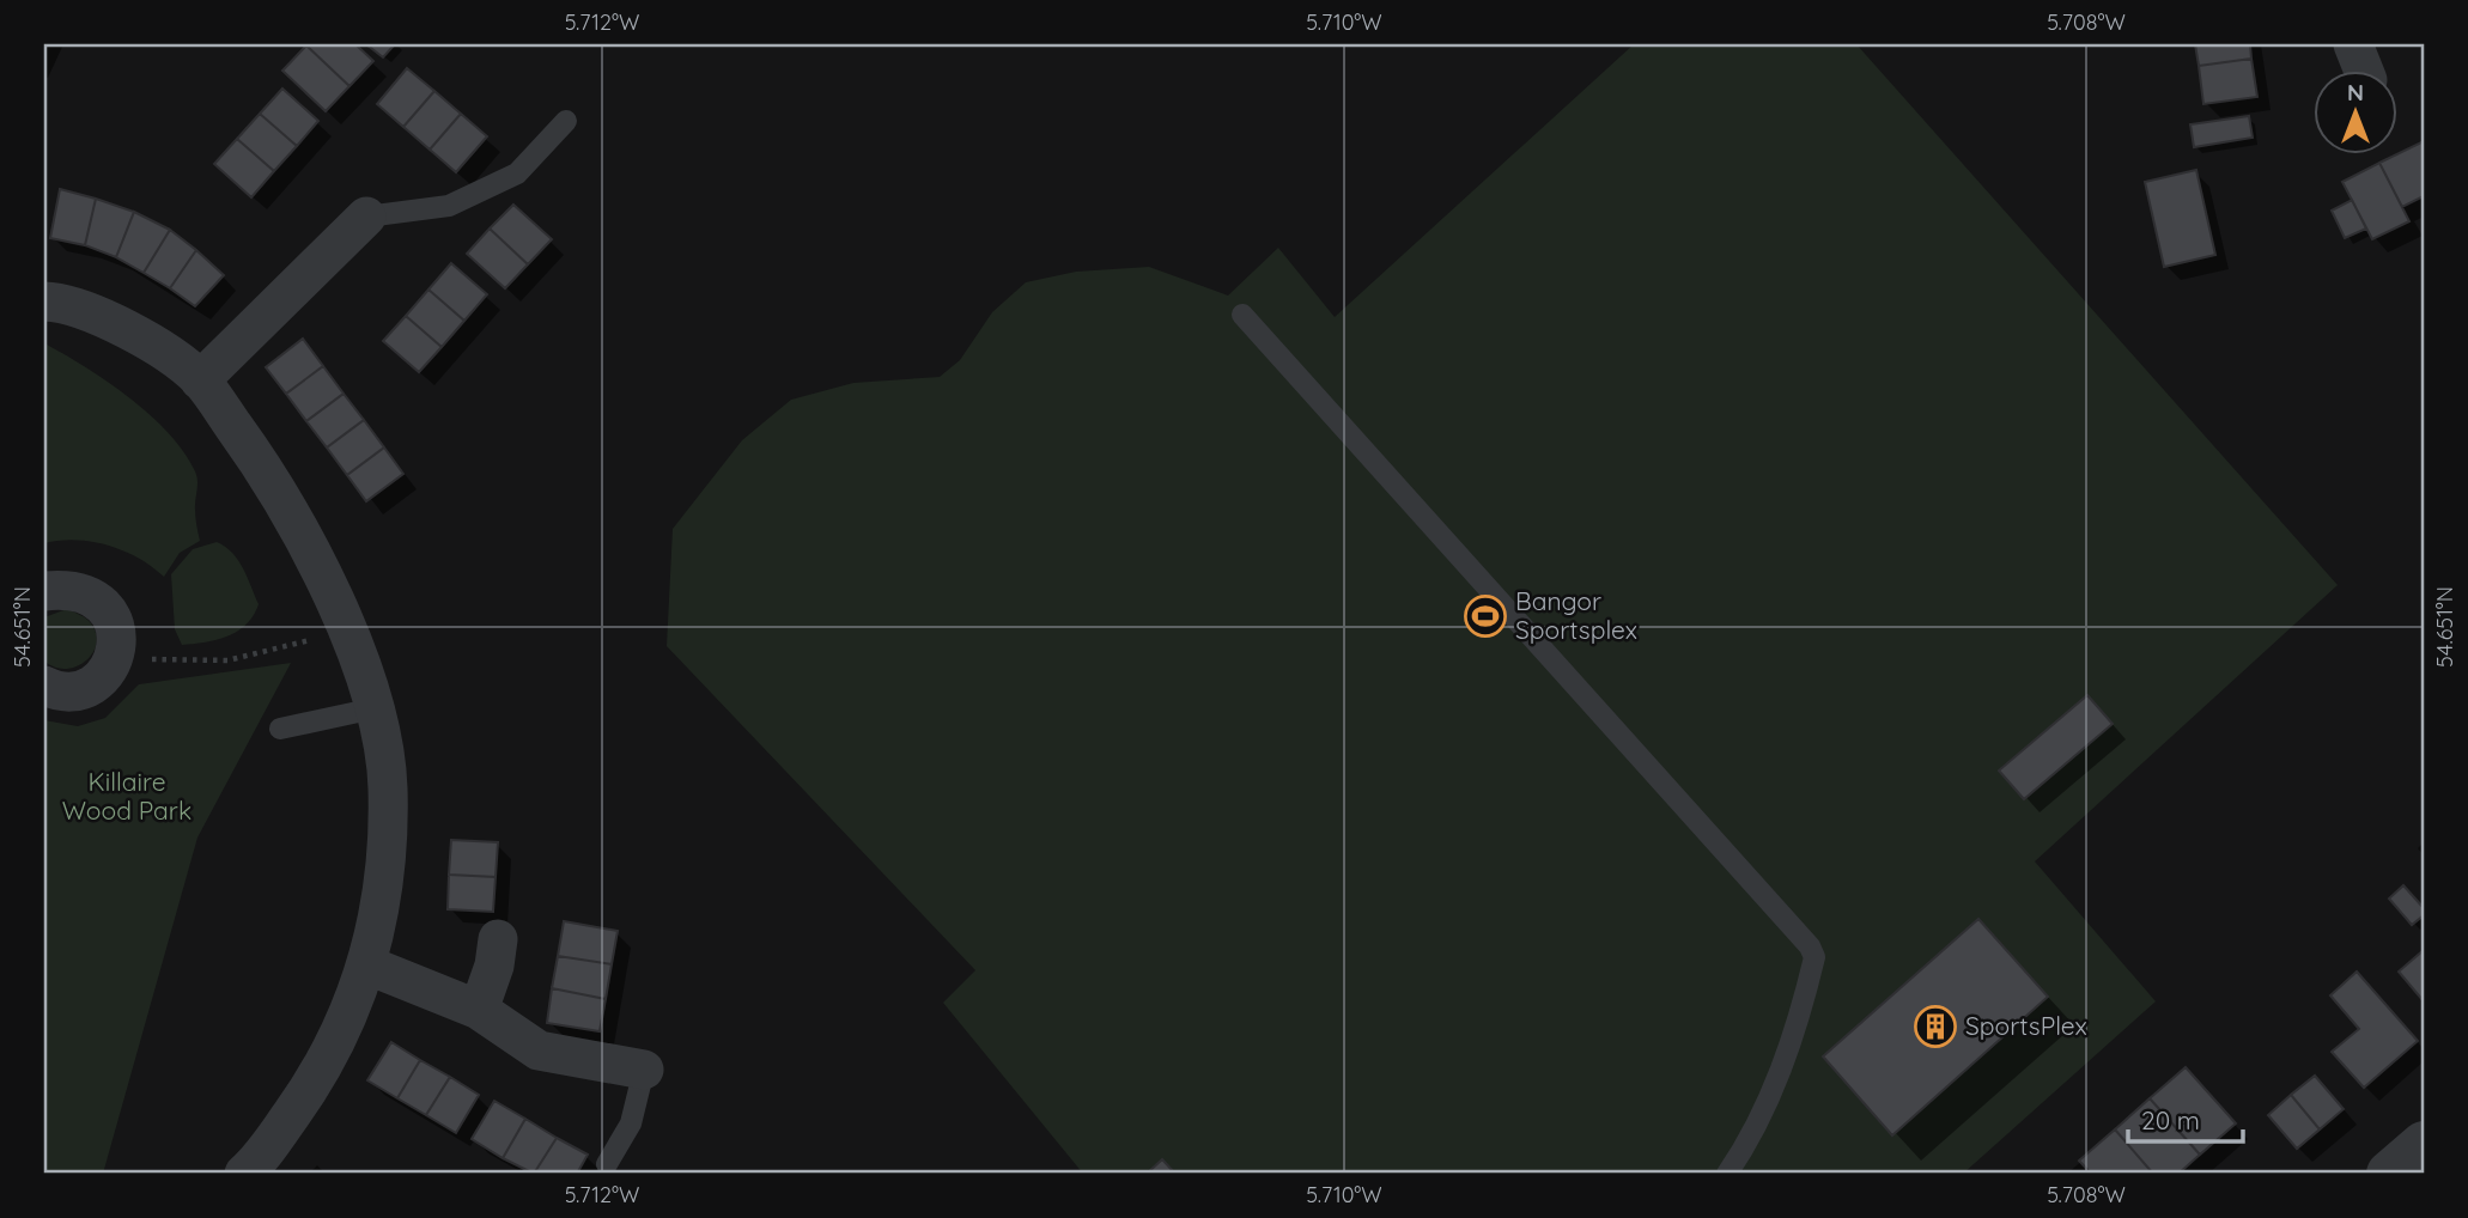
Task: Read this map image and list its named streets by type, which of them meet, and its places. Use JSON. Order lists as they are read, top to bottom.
{
  "parks": ["Killaire Wood Park"],
  "places": {
    "sports": ["Bangor Sportsplex"],
    "building": ["SportsPlex"]
  },
  "scale_bar": "20 m",
  "north": "top",
  "coordinates": [
    "5.712°W",
    "5.710°W",
    "5.708°W",
    "54.651°N"
  ]
}
